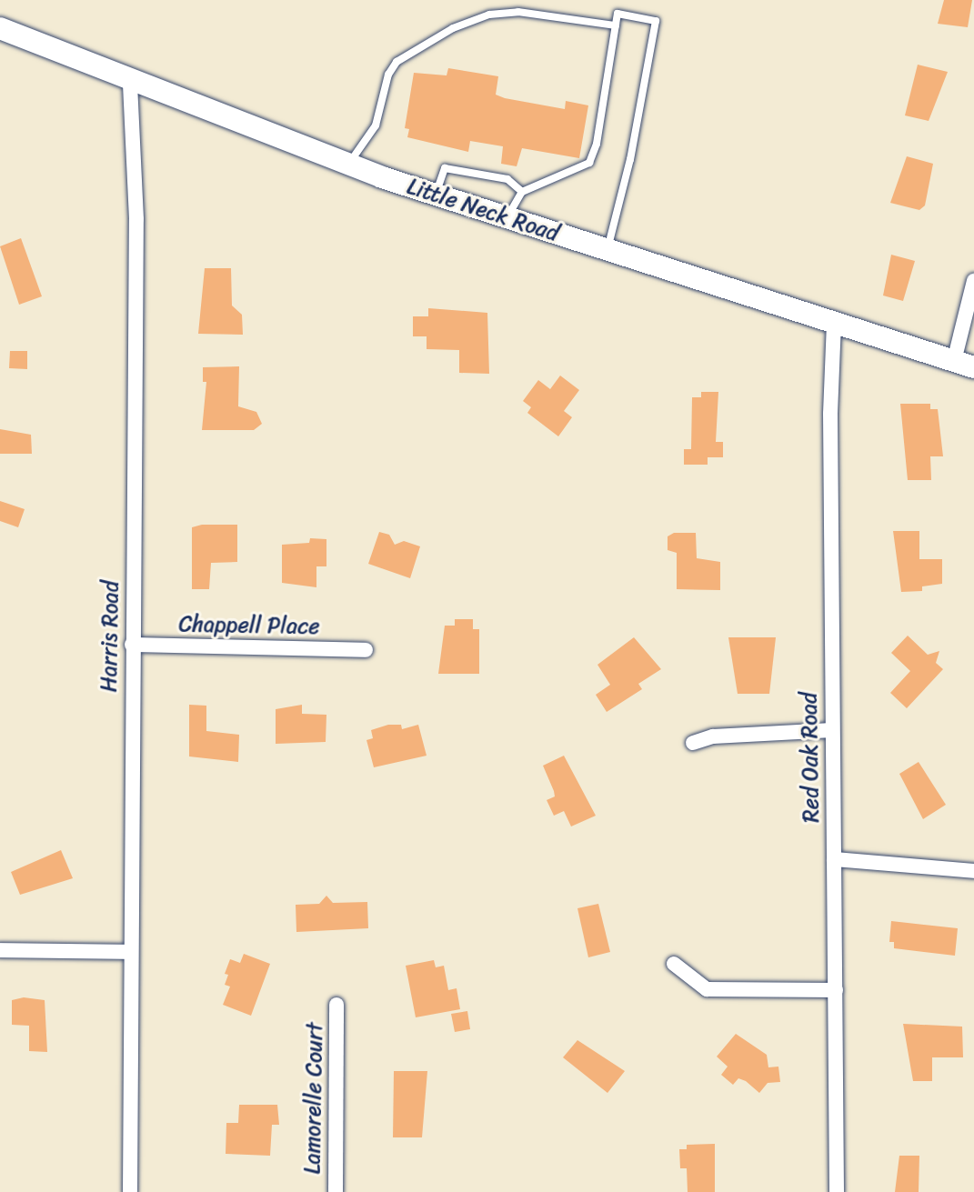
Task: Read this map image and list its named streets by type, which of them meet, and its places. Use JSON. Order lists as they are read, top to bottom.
{
  "streets": {
    "street": [
      "Little Neck Road",
      "Chappell Place",
      "Harris Road",
      "Red Oak Road",
      "Lamorelle Court"
    ]
  },
  "crossings": [
    ["Little Neck Road", "Harris Road"],
    ["Little Neck Road", "Red Oak Road"],
    ["Chappell Place", "Harris Road"]
  ]
}
